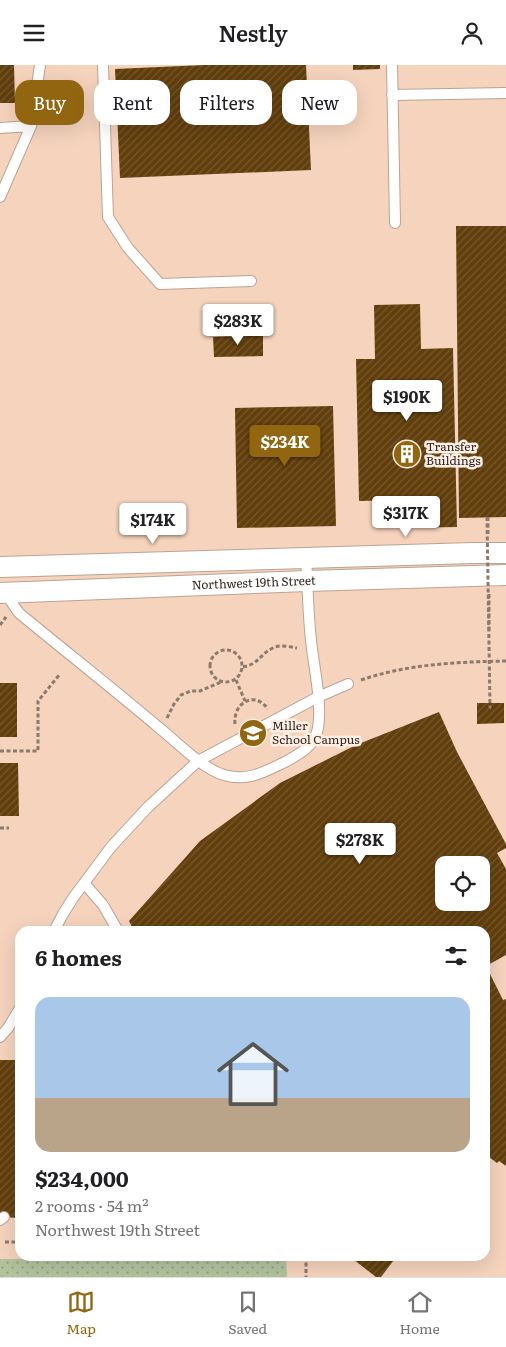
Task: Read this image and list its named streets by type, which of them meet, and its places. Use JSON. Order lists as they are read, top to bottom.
{
  "streets": {
    "street": ["Northwest 19th Street"]
  },
  "places": {
    "building": ["Transfer Buildings"],
    "school or university": ["Miller School Campus"]
  },
  "page": {
    "header": "Nestly",
    "chip": [
      "Buy",
      "Rent",
      "Filters",
      "New"
    ],
    "price": [
      "$283K",
      "$190K",
      "$234K",
      "$317K",
      "$174K",
      "$278K"
    ],
    "heading": "6 homes",
    "list": [
      {
        "name": "$234,000",
        "note": "2 rooms · 54 m² · Northwest 19th Street"
      }
    ],
    "tabs": ["Map", "Saved", "Home"]
  }
}
